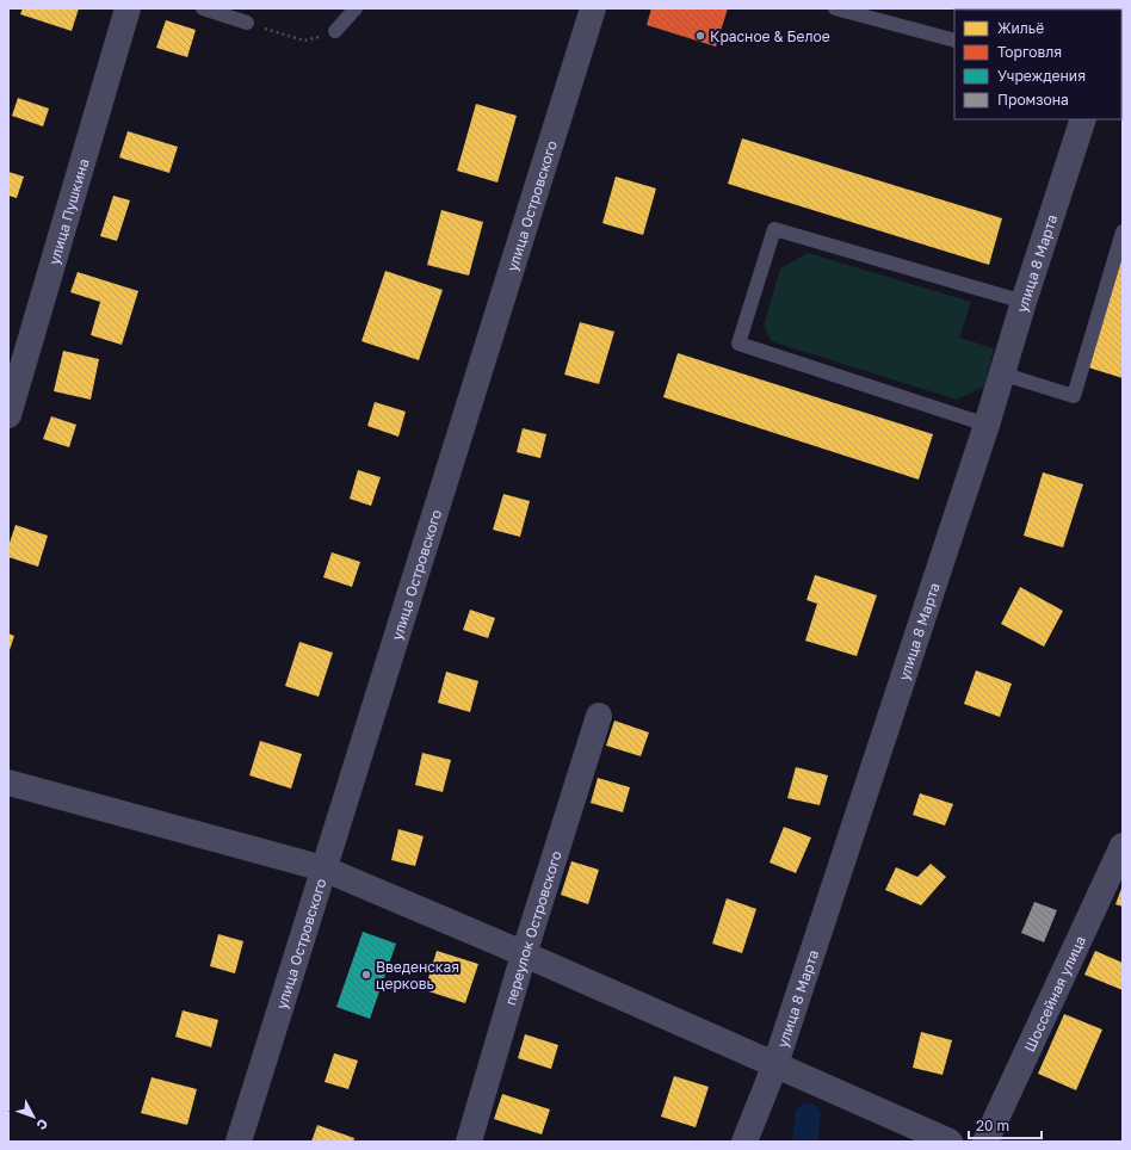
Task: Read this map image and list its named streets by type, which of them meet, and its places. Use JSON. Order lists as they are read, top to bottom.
{
  "streets": {
    "street": [
      "улица Островского",
      "улица Пушкина",
      "улица 8 Марта",
      "переулок Островского",
      "Шоссейная улица"
    ]
  },
  "places": ["Красное & Белое", "Введенская церковь"],
  "legend": [
    "Жильё",
    "Торговля",
    "Учреждения",
    "Промзона"
  ],
  "scale_bar": "20 m",
  "north": "bottom right"
}
